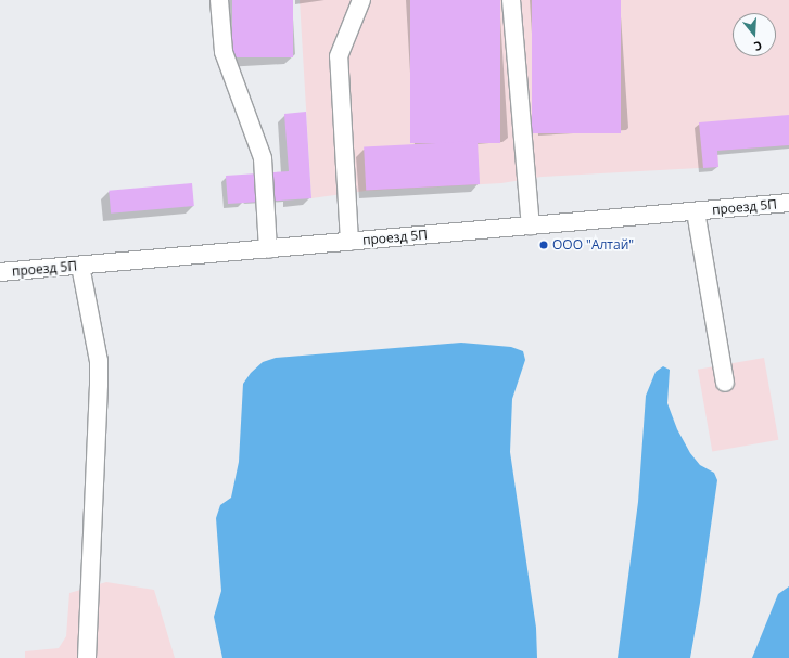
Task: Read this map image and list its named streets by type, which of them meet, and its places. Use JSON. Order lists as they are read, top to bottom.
{
  "streets": {
    "street": ["проезд 5П"]
  },
  "places": ["ООО \"Алтай\""],
  "north": "bottom"
}
